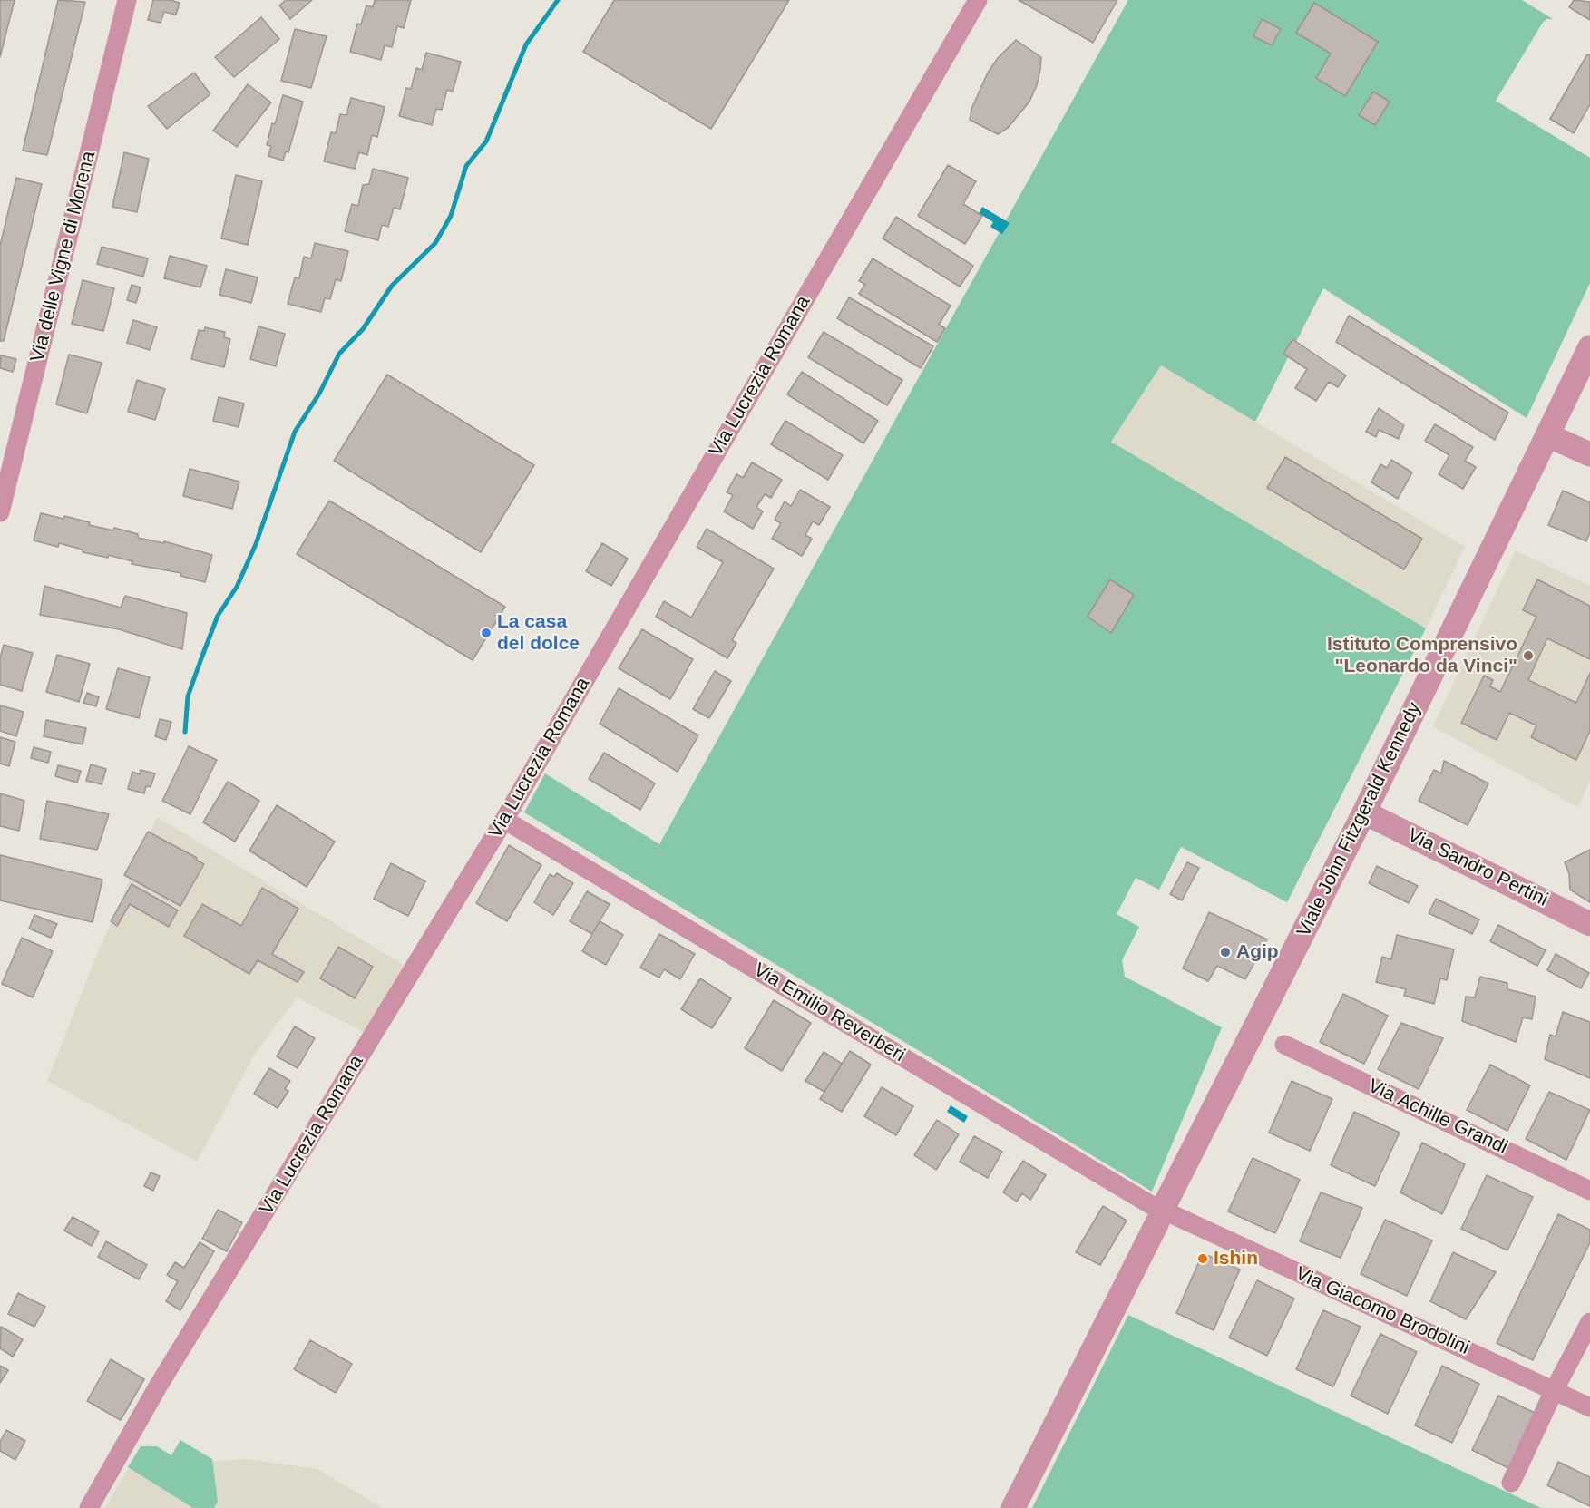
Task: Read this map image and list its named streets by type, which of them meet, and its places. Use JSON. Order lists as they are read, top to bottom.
{
  "streets": {
    "street": [
      "Via delle Vigne di Morena",
      "Via Lucrezia Romana",
      "Viale John Fitzgerald Kennedy",
      "Via Sandro Pertini",
      "Via Emilio Reverberi",
      "Via Achille Grandi",
      "Via Giacomo Brodolini"
    ]
  },
  "crossings": [
    ["Via Lucrezia Romana", "Via Emilio Reverberi"],
    ["Viale John Fitzgerald Kennedy", "Via Sandro Pertini"],
    ["Viale John Fitzgerald Kennedy", "Via Emilio Reverberi"],
    ["Viale John Fitzgerald Kennedy", "Via Giacomo Brodolini"],
    ["Via Emilio Reverberi", "Via Giacomo Brodolini"]
  ],
  "places": [
    "La casa del dolce",
    "Istituto Comprensivo \"Leonardo da Vinci\"",
    "Agip",
    "Ishin"
  ]
}
